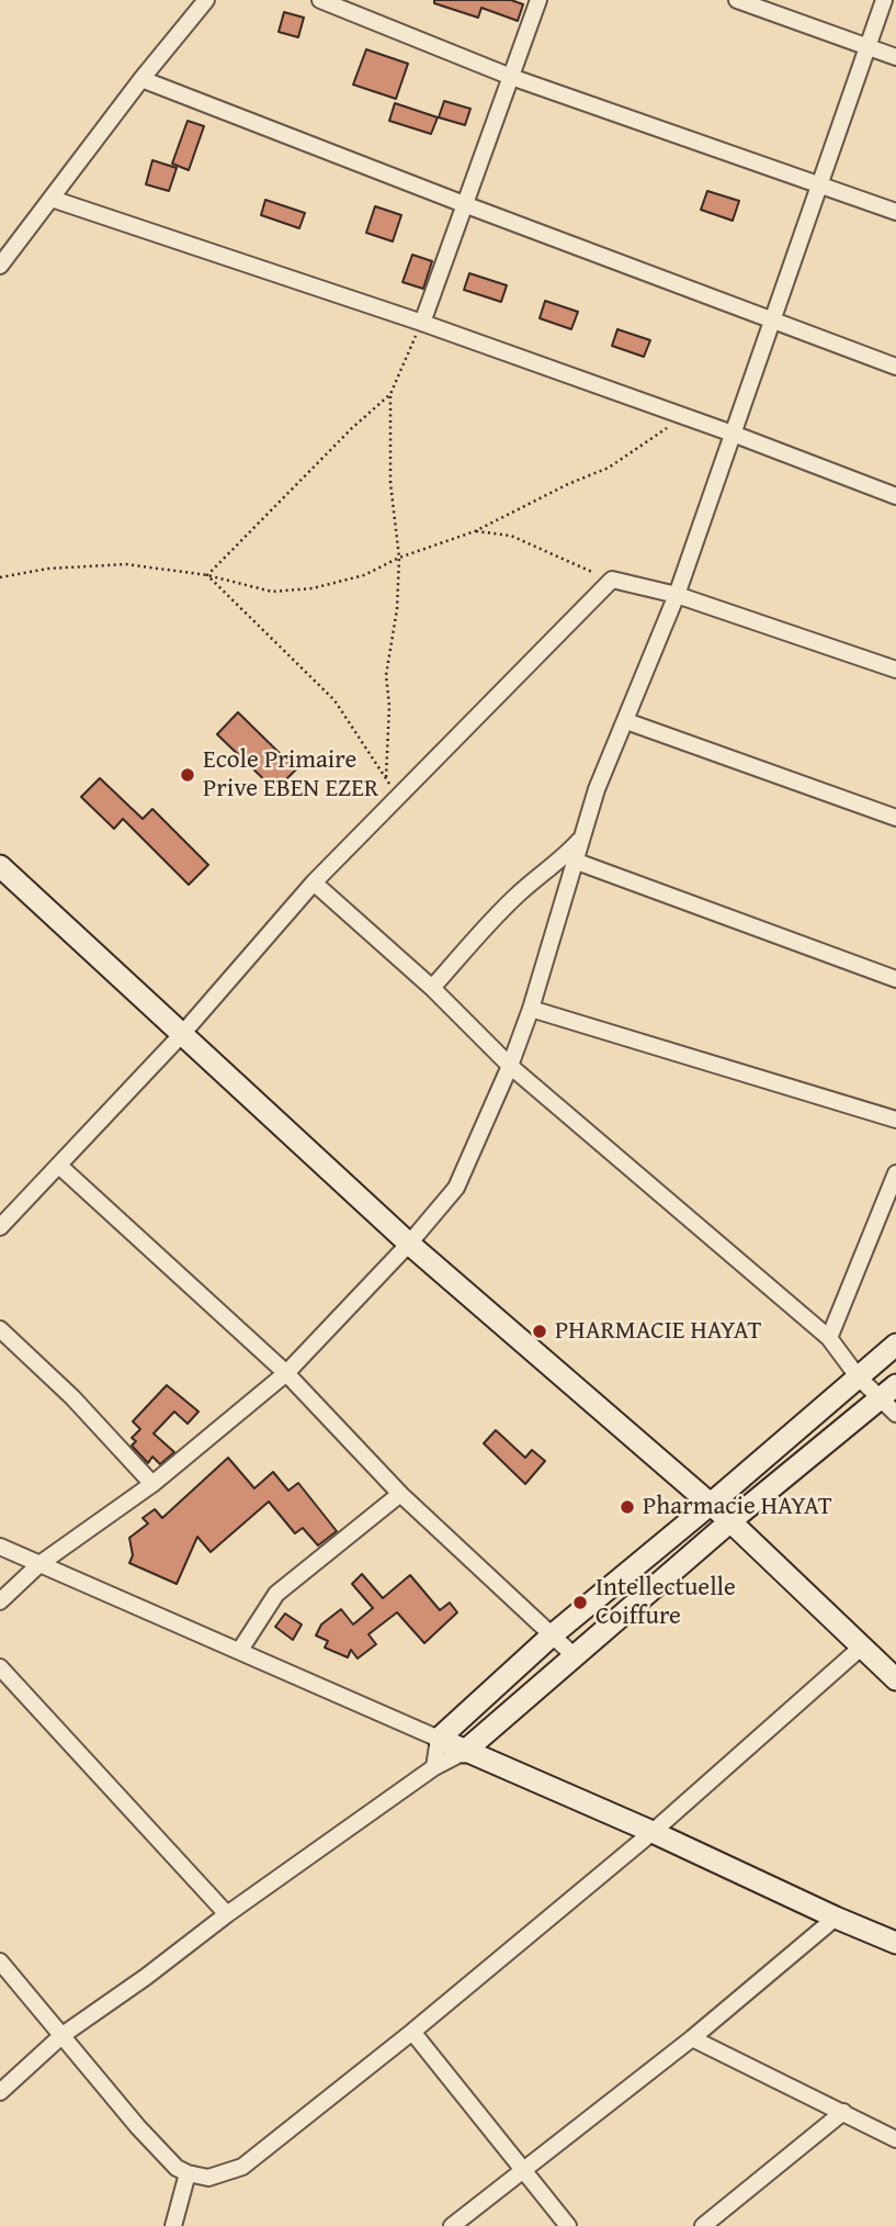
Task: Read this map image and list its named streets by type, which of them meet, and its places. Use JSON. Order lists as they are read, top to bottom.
{
  "places": [
    "Ecole Primaire Prive EBEN EZER",
    "PHARMACIE HAYAT",
    "Pharmacie HAYAT",
    "Intellectuelle Coiffure"
  ]
}
